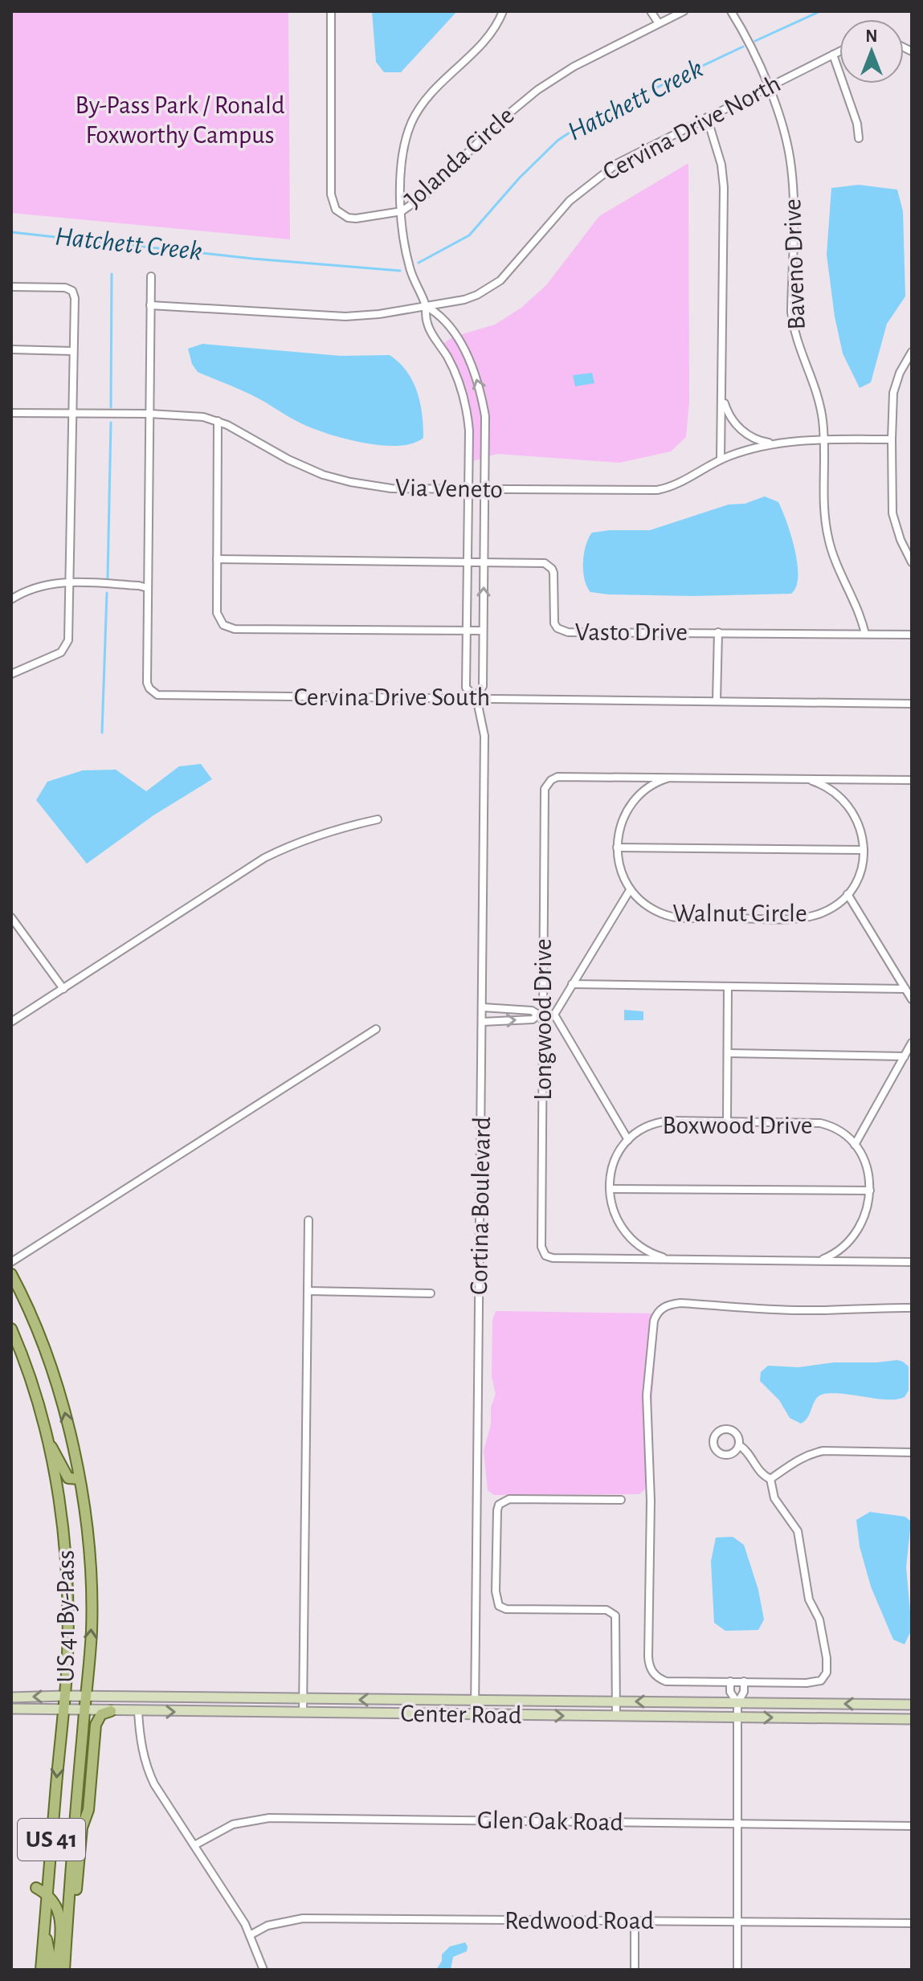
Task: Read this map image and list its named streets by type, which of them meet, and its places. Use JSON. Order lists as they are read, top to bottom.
{
  "streets": {
    "main road": ["US 41 By-Pass", "US 41"],
    "street": [
      "Cervina Drive North",
      "Jolanda Circle",
      "Baveno Drive",
      "Via Veneto",
      "Vasto Drive",
      "Cervina Drive South",
      "Walnut Circle",
      "Longwood Drive",
      "Boxwood Drive",
      "Cortina Boulevard",
      "Center Road",
      "Glen Oak Road",
      "Redwood Road"
    ]
  },
  "crossings": [
    ["Cervina Drive North", "Baveno Drive"],
    ["Cervina Drive North", "Cortina Boulevard"],
    ["Jolanda Circle", "Cortina Boulevard"],
    ["Baveno Drive", "Via Veneto"],
    ["Baveno Drive", "Vasto Drive"],
    ["Via Veneto", "Cervina Drive South"],
    ["Via Veneto", "Cortina Boulevard"],
    ["Vasto Drive", "Cortina Boulevard"],
    ["Cervina Drive South", "Cortina Boulevard"],
    ["Walnut Circle", "Longwood Drive"],
    ["Longwood Drive", "Boxwood Drive"],
    ["Cortina Boulevard", "Center Road"],
    ["US 41 By-Pass", "Center Road"]
  ],
  "water": ["Hatchett Creek"],
  "parks": ["By-Pass Park / Ronald Foxworthy Campus"],
  "north": "top"
}
